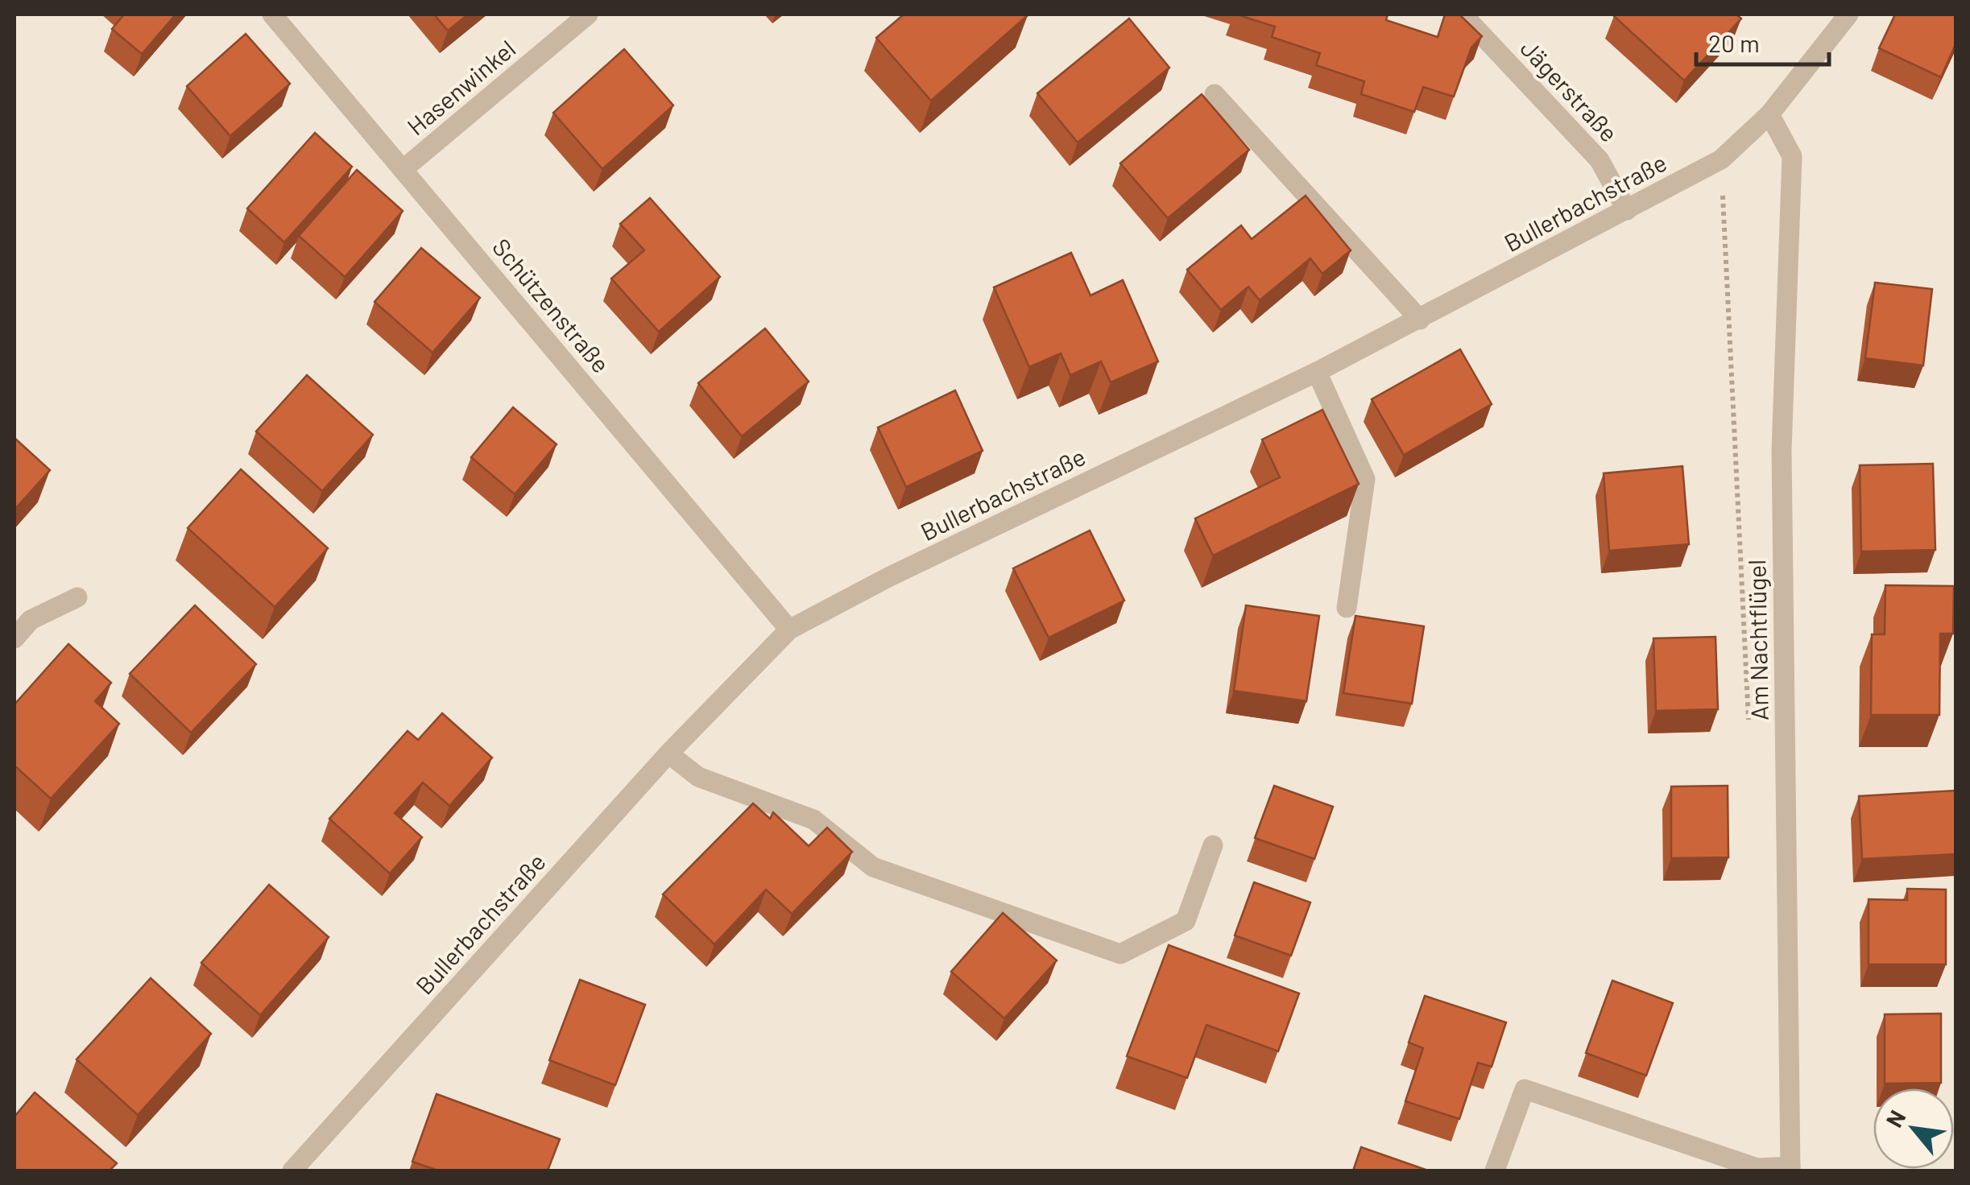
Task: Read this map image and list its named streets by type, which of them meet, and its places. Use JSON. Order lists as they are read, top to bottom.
{
  "streets": {
    "street": [
      "Hasenwinkel",
      "Jägerstraße",
      "Bullerbachstraße",
      "Schützenstraße",
      "Am Nachtflügel"
    ]
  },
  "crossings": [
    ["Hasenwinkel", "Schützenstraße"],
    ["Jägerstraße", "Bullerbachstraße"],
    ["Bullerbachstraße", "Schützenstraße"],
    ["Bullerbachstraße", "Am Nachtflügel"]
  ],
  "scale_bar": "20 m",
  "north": "top left"
}
